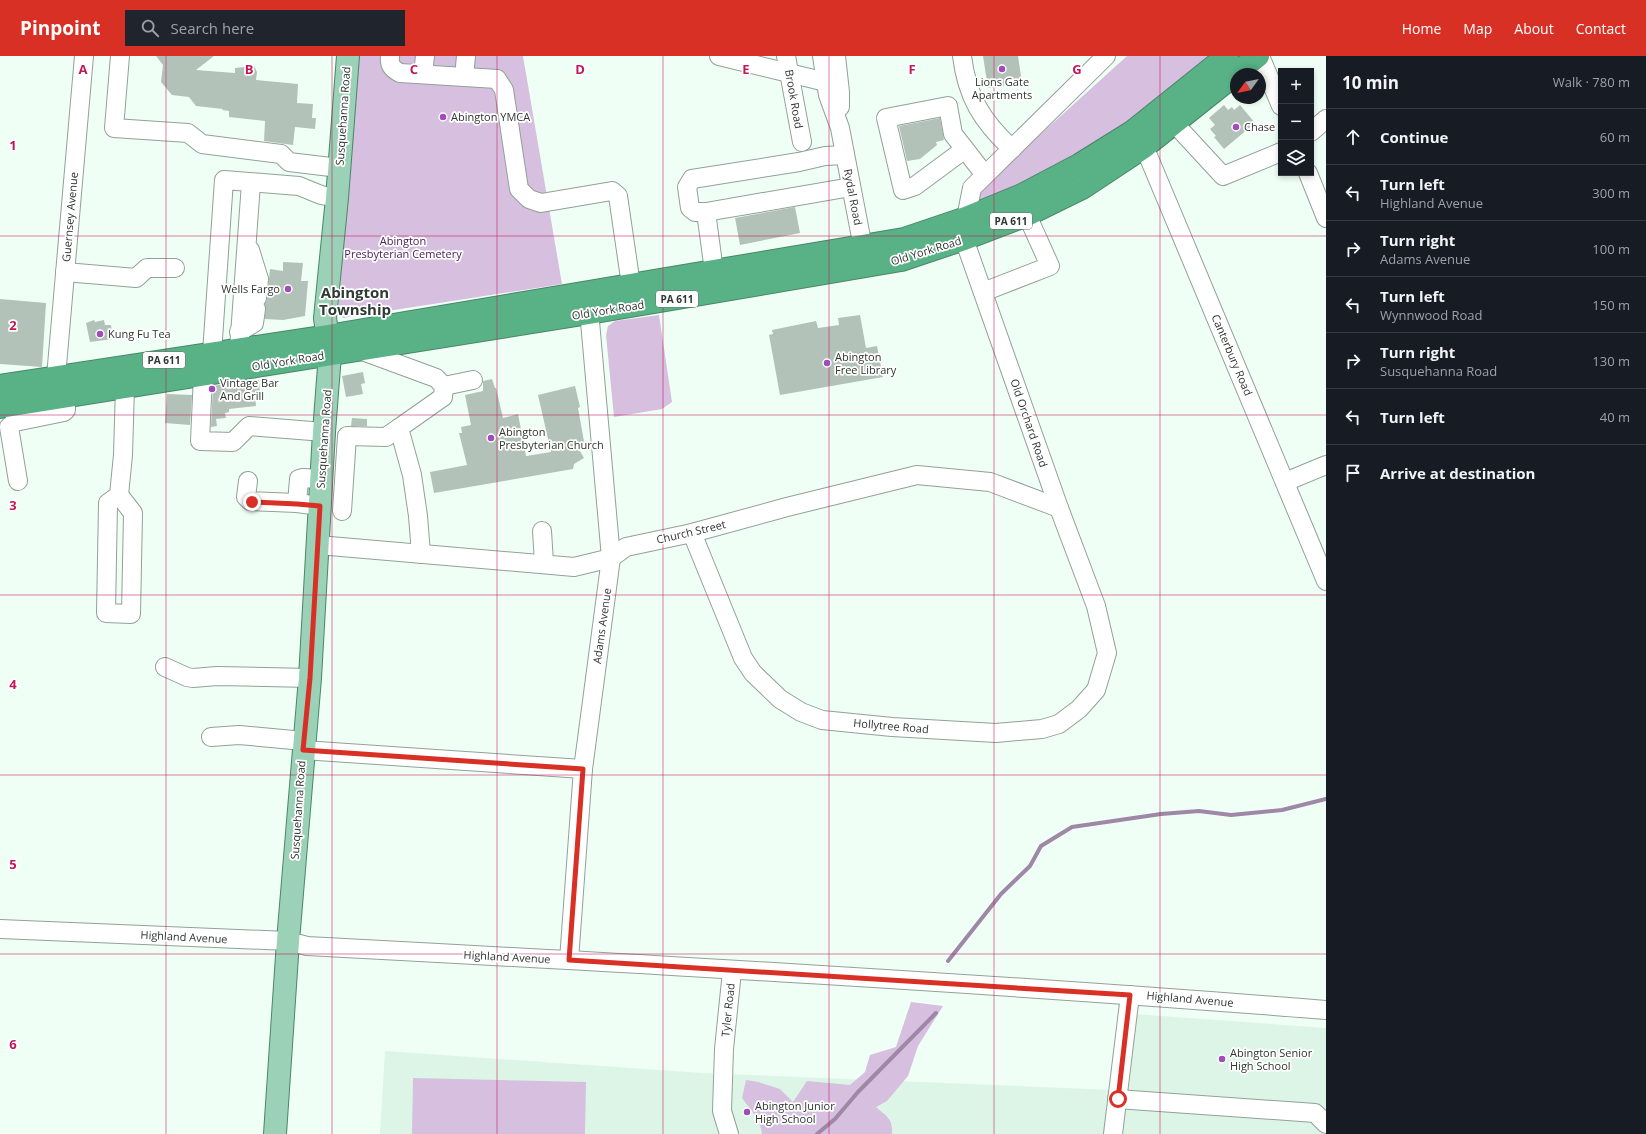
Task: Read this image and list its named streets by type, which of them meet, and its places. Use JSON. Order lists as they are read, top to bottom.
{
  "streets": {
    "highway": ["PA 611", "Old York Road"],
    "main road": ["Susquehanna Road"],
    "street": [
      "Brook Road",
      "Rydal Road",
      "Guernsey Avenue",
      "Canterbury Road",
      "Old Orchard Road",
      "Church Street",
      "Adams Avenue",
      "Hollytree Road",
      "Highland Avenue",
      "Tyler Road"
    ]
  },
  "crossings": [
    ["Susquehanna Road", "Old York Road"],
    ["Susquehanna Road", "Church Street"],
    ["Susquehanna Road", "Highland Avenue"],
    ["Rydal Road", "Old York Road"],
    ["Guernsey Avenue", "Old York Road"],
    ["Old York Road", "Canterbury Road"],
    ["Old York Road", "Old Orchard Road"],
    ["Old York Road", "Adams Avenue"],
    ["Old Orchard Road", "Church Street"],
    ["Old Orchard Road", "Hollytree Road"],
    ["Church Street", "Adams Avenue"],
    ["Church Street", "Hollytree Road"],
    ["Adams Avenue", "Highland Avenue"],
    ["Highland Avenue", "Tyler Road"]
  ],
  "districts": ["Abington Township"],
  "parks": ["Abington Presbyterian Cemetery"],
  "places": [
    "Lions Gate Apartments",
    "Abington YMCA",
    "Chase",
    "Wells Fargo",
    "Kung Fu Tea",
    "Abington Free Library",
    "Vintage Bar And Grill",
    "Abington Presbyterian Church",
    "Abington Senior High School",
    "Abington Junior High School"
  ],
  "north": "bottom left",
  "page": {
    "header": "Pinpoint",
    "search": "Search here",
    "nav": [
      "Home",
      "Map",
      "About",
      "Contact"
    ],
    "heading": ["10 min", "Walk · 780 m"],
    "map_buttons": ["+", "−"],
    "list": [
      ["Continue", "60 m"],
      ["Turn left", "Highland Avenue", "300 m"],
      ["Turn right", "Adams Avenue", "100 m"],
      ["Turn left", "Wynnwood Road", "150 m"],
      ["Turn right", "Susquehanna Road", "130 m"],
      ["Turn left", "40 m"],
      "Arrive at destination"
    ]
  },
  "grid": {
    "columns": [
      "A",
      "B",
      "C",
      "D",
      "E",
      "F",
      "G"
    ],
    "rows": [
      "1",
      "2",
      "3",
      "4",
      "5",
      "6"
    ]
  }
}
